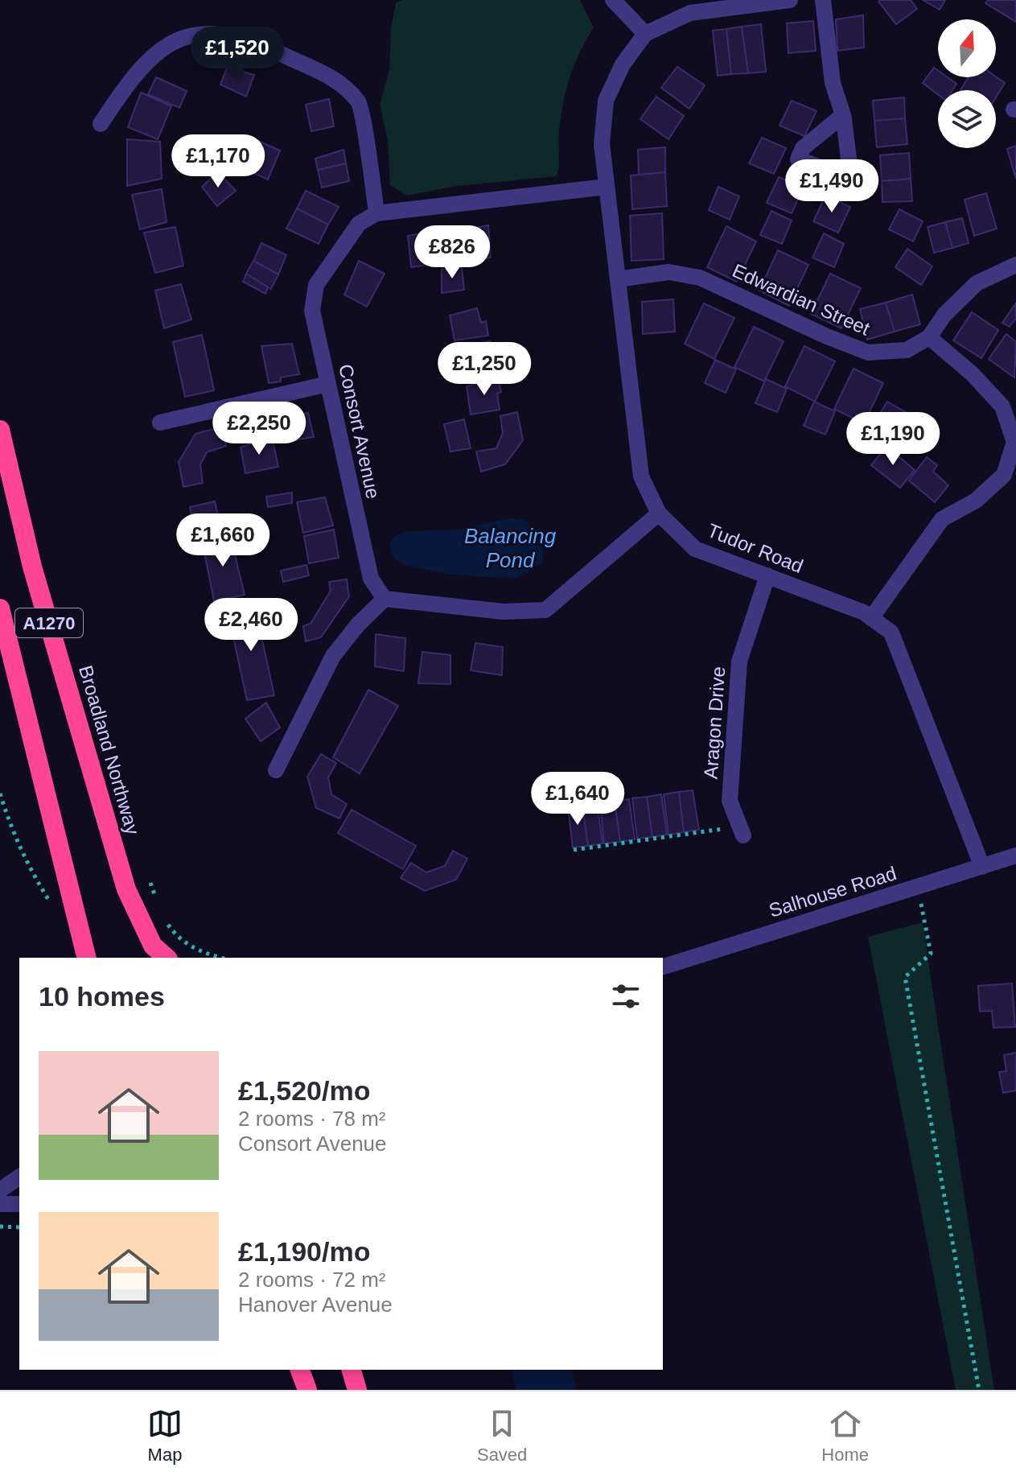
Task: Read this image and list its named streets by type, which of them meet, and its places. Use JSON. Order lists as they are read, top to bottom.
{
  "streets": {
    "highway": ["A1270", "Broadland Northway"],
    "street": [
      "Edwardian Street",
      "Consort Avenue",
      "Tudor Road",
      "Aragon Drive",
      "Salhouse Road"
    ]
  },
  "crossings": [
    ["Edwardian Street", "Tudor Road"],
    ["Tudor Road", "Aragon Drive"],
    ["Tudor Road", "Salhouse Road"]
  ],
  "water": ["Balancing Pond"],
  "north": "top",
  "page": {
    "price": [
      "£1,520",
      "£1,170",
      "£1,490",
      "£826",
      "£1,250",
      "£2,250",
      "£1,190",
      "£1,660",
      "£2,460",
      "£1,640"
    ],
    "heading": "10 homes",
    "list": [
      {
        "name": "£1,520/mo",
        "note": "2 rooms · 78 m² · Consort Avenue"
      },
      {
        "name": "£1,190/mo",
        "note": "2 rooms · 72 m² · Hanover Avenue"
      }
    ],
    "tabs": ["Map", "Saved", "Home"]
  }
}
